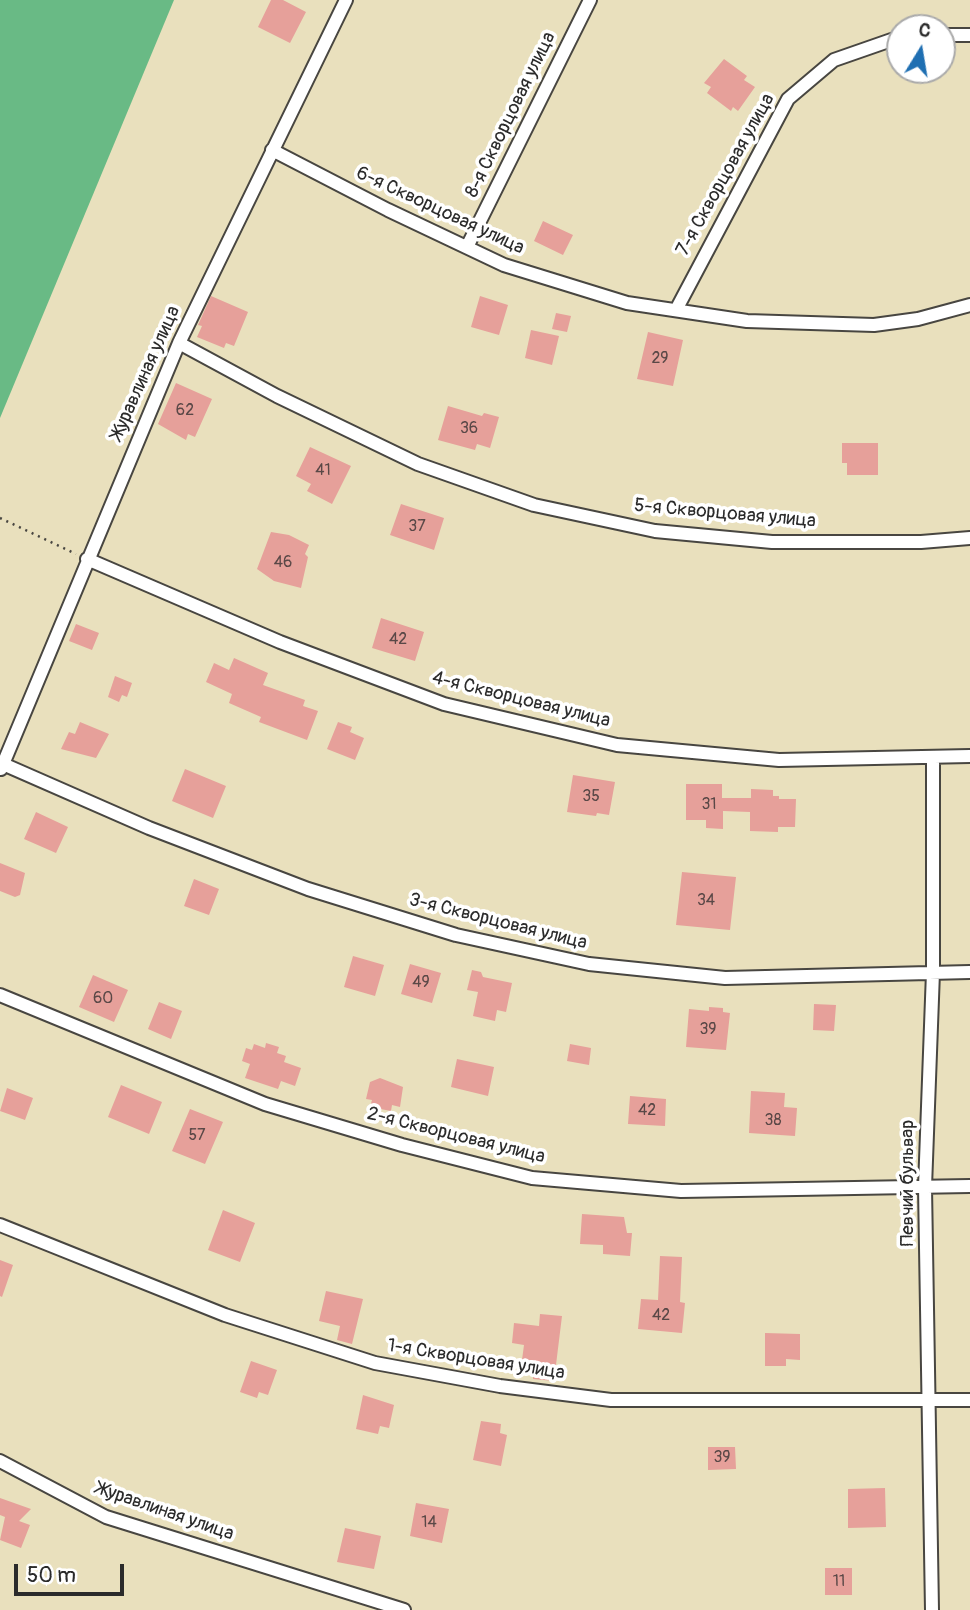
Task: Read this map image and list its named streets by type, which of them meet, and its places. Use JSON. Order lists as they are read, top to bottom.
{
  "streets": {
    "street": [
      "8-я Скворцовая улица",
      "7-я Скворцовая улица",
      "6-я Скворцовая улица",
      "Журавлиная улица",
      "5-я Скворцовая улица",
      "4-я Скворцовая улица",
      "3-я Скворцовая улица",
      "2-я Скворцовая улица",
      "Певчий бульвар",
      "1-я Скворцовая улица"
    ]
  },
  "crossings": [
    ["8-я Скворцовая улица", "6-я Скворцовая улица"],
    ["7-я Скворцовая улица", "6-я Скворцовая улица"],
    ["6-я Скворцовая улица", "Журавлиная улица"],
    ["Журавлиная улица", "5-я Скворцовая улица"],
    ["Журавлиная улица", "4-я Скворцовая улица"],
    ["Журавлиная улица", "3-я Скворцовая улица"],
    ["4-я Скворцовая улица", "Певчий бульвар"],
    ["3-я Скворцовая улица", "Певчий бульвар"],
    ["2-я Скворцовая улица", "Певчий бульвар"],
    ["Певчий бульвар", "1-я Скворцовая улица"]
  ],
  "house_numbers": [
    "29",
    "62",
    "36",
    "41",
    "37",
    "46",
    "42",
    "35",
    "31",
    "34",
    "49",
    "60",
    "39",
    "42",
    "38",
    "57",
    "42",
    "39",
    "14",
    "11"
  ],
  "scale_bar": "50 m",
  "north": "top"
}
